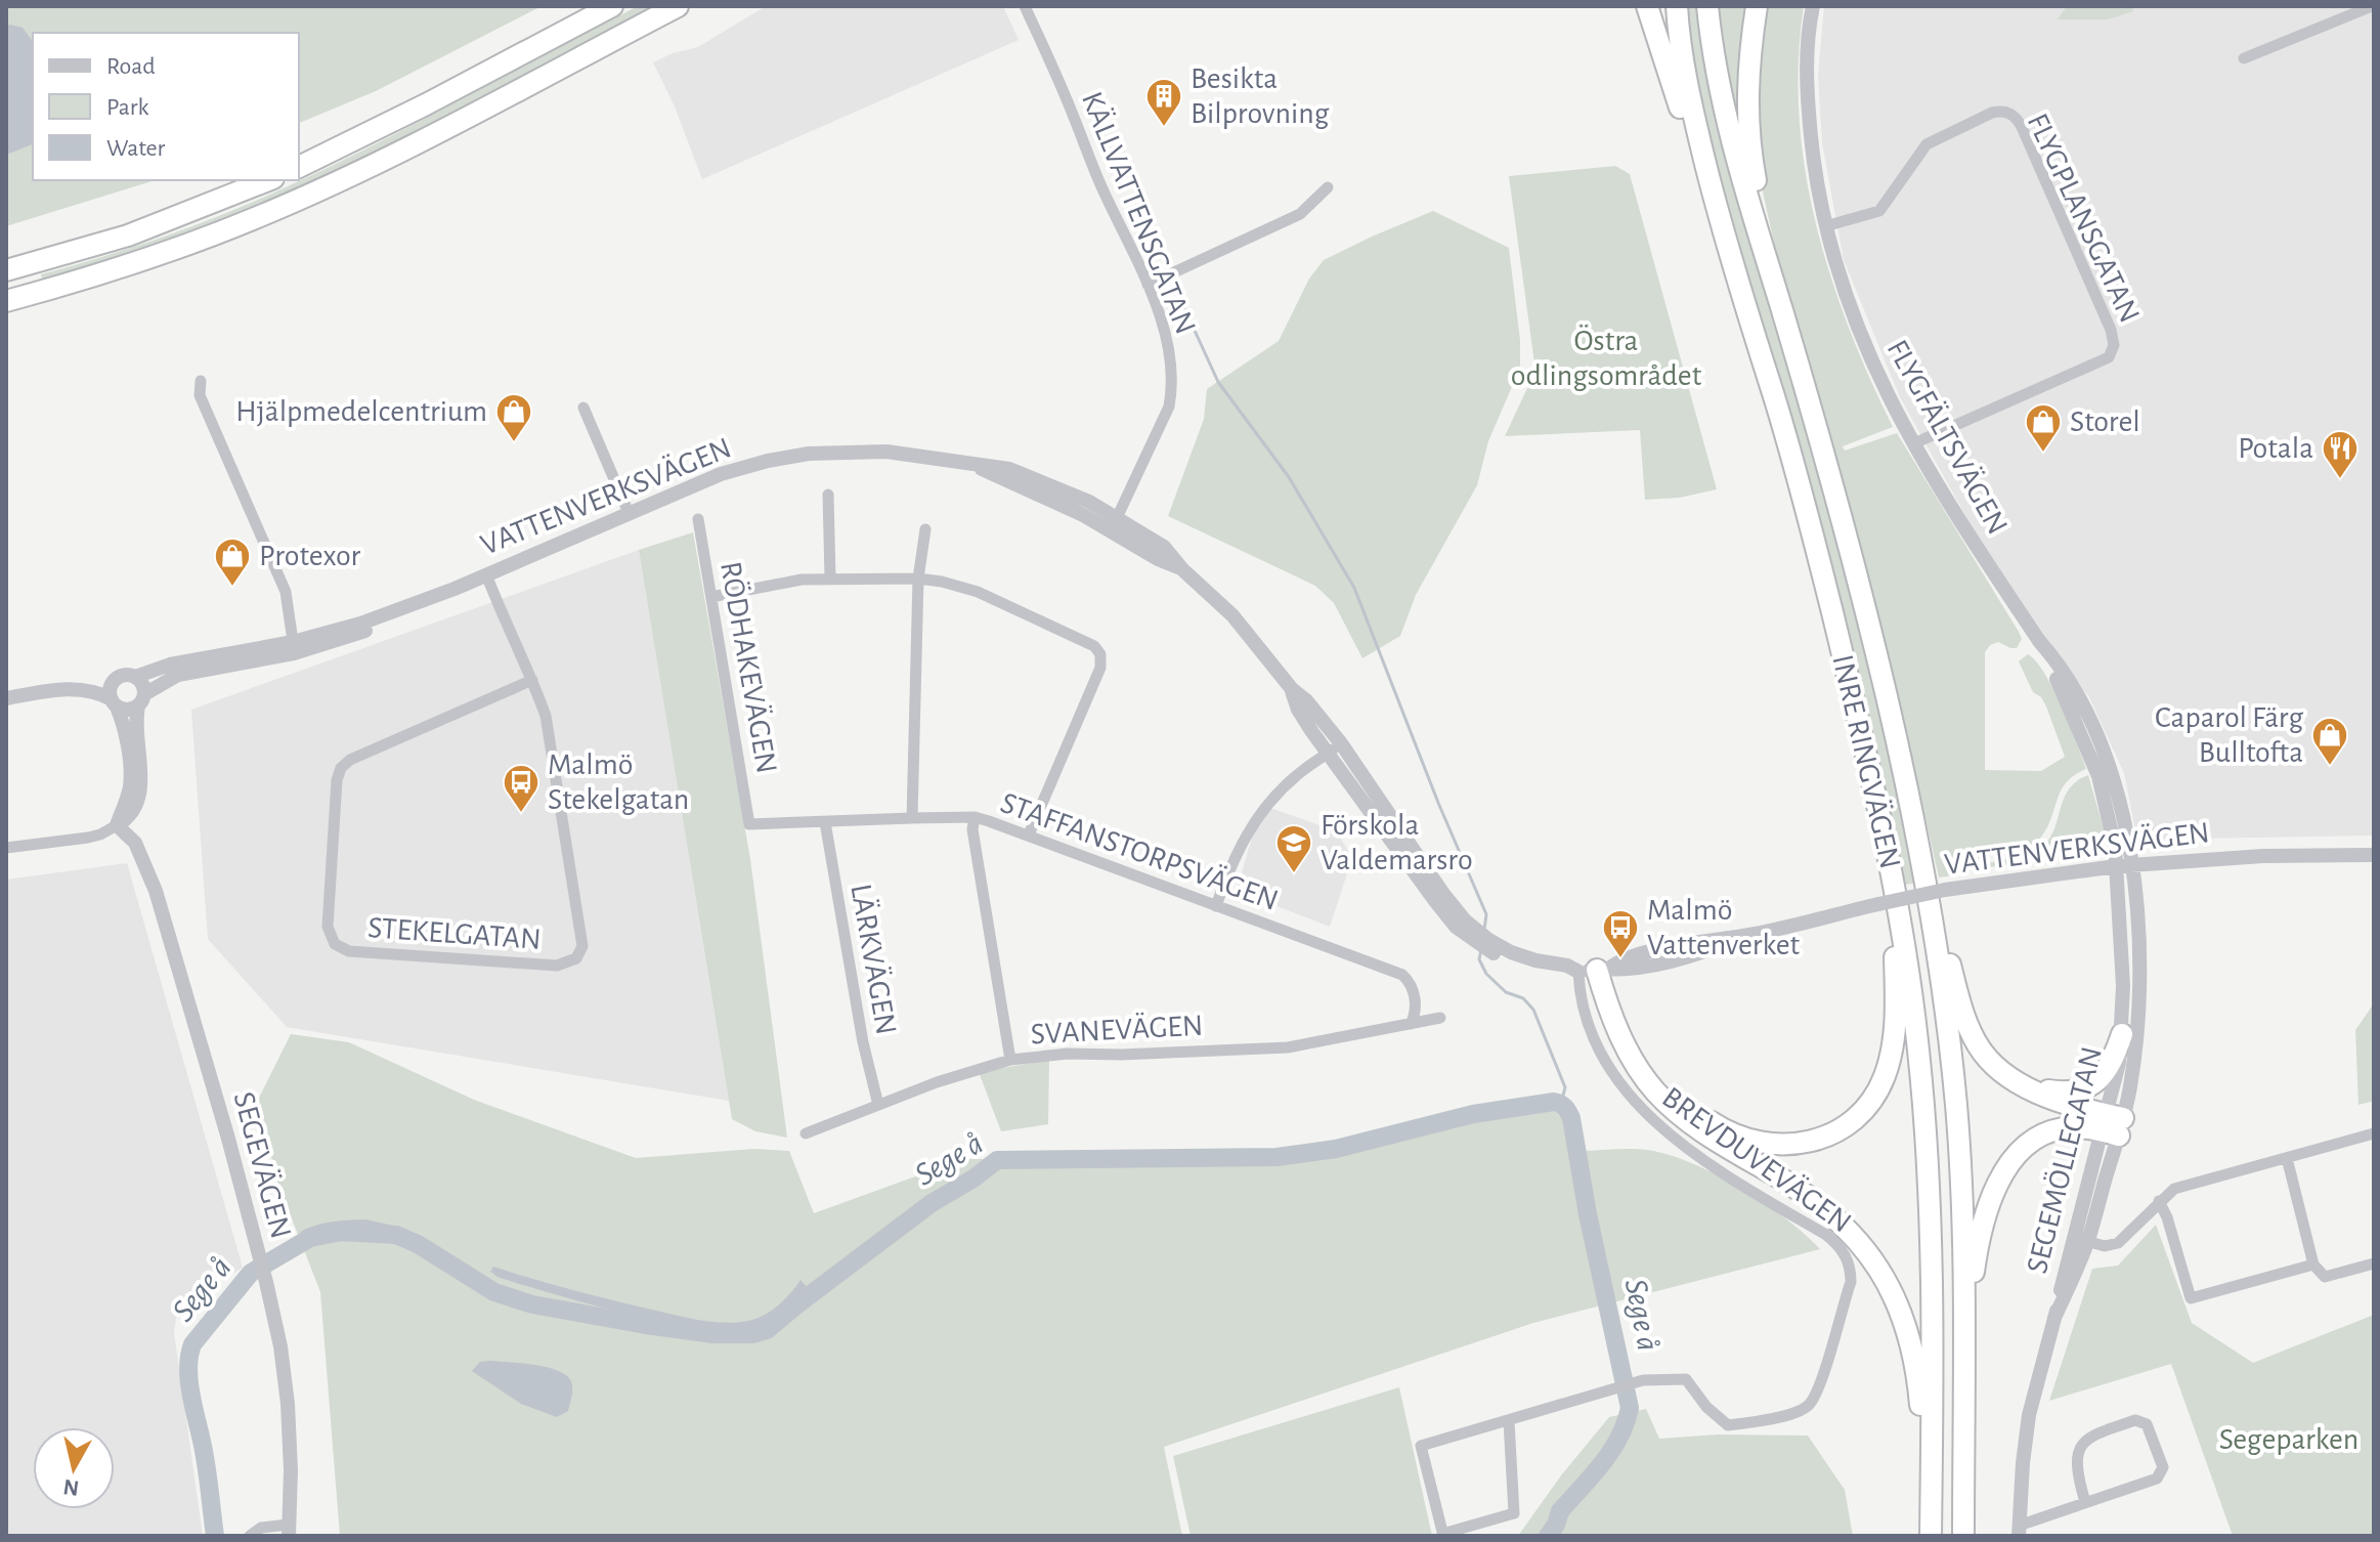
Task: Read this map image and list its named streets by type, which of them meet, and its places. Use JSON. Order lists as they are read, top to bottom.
{
  "streets": {
    "highway": ["INRE RINGVÄGEN"],
    "street": [
      "KÄLLVATTENSGATAN",
      "FLYGPLANSGATAN",
      "FLYGFÄLTSVÄGEN",
      "VATTENVERKSVÄGEN",
      "RÖDHAKEVÄGEN",
      "STAFFANSTORPSVÄGEN",
      "STEKELGATAN",
      "LÄRKVÄGEN",
      "SVANEVÄGEN",
      "BREVDUVEVÄGEN",
      "SEGEMÖLLEGATAN",
      "SEGEVÄGEN"
    ]
  },
  "crossings": [
    ["KÄLLVATTENSGATAN", "VATTENVERKSVÄGEN"],
    ["FLYGPLANSGATAN", "FLYGFÄLTSVÄGEN"],
    ["FLYGFÄLTSVÄGEN", "VATTENVERKSVÄGEN"],
    ["FLYGFÄLTSVÄGEN", "SEGEMÖLLEGATAN"],
    ["VATTENVERKSVÄGEN", "STEKELGATAN"],
    ["VATTENVERKSVÄGEN", "BREVDUVEVÄGEN"],
    ["VATTENVERKSVÄGEN", "SEGEMÖLLEGATAN"],
    ["RÖDHAKEVÄGEN", "STAFFANSTORPSVÄGEN"],
    ["STAFFANSTORPSVÄGEN", "LÄRKVÄGEN"],
    ["STAFFANSTORPSVÄGEN", "SVANEVÄGEN"],
    ["LÄRKVÄGEN", "SVANEVÄGEN"]
  ],
  "water": ["Sege å"],
  "parks": ["Östra odlingsområdet", "Segeparken"],
  "places": {
    "building": ["Besikta Bilprovning"],
    "shop": [
      "Hjälpmedelcentrium",
      "Storel",
      "Protexor",
      "Caparol Färg Bulltofta"
    ],
    "restaurant": ["Potala"],
    "bus stop": ["Malmö Stekelgatan", "Malmö Vattenverket"],
    "school or university": ["Förskola Valdemarsro"]
  },
  "legend": ["Road", "Park", "Water"],
  "north": "bottom"
}
